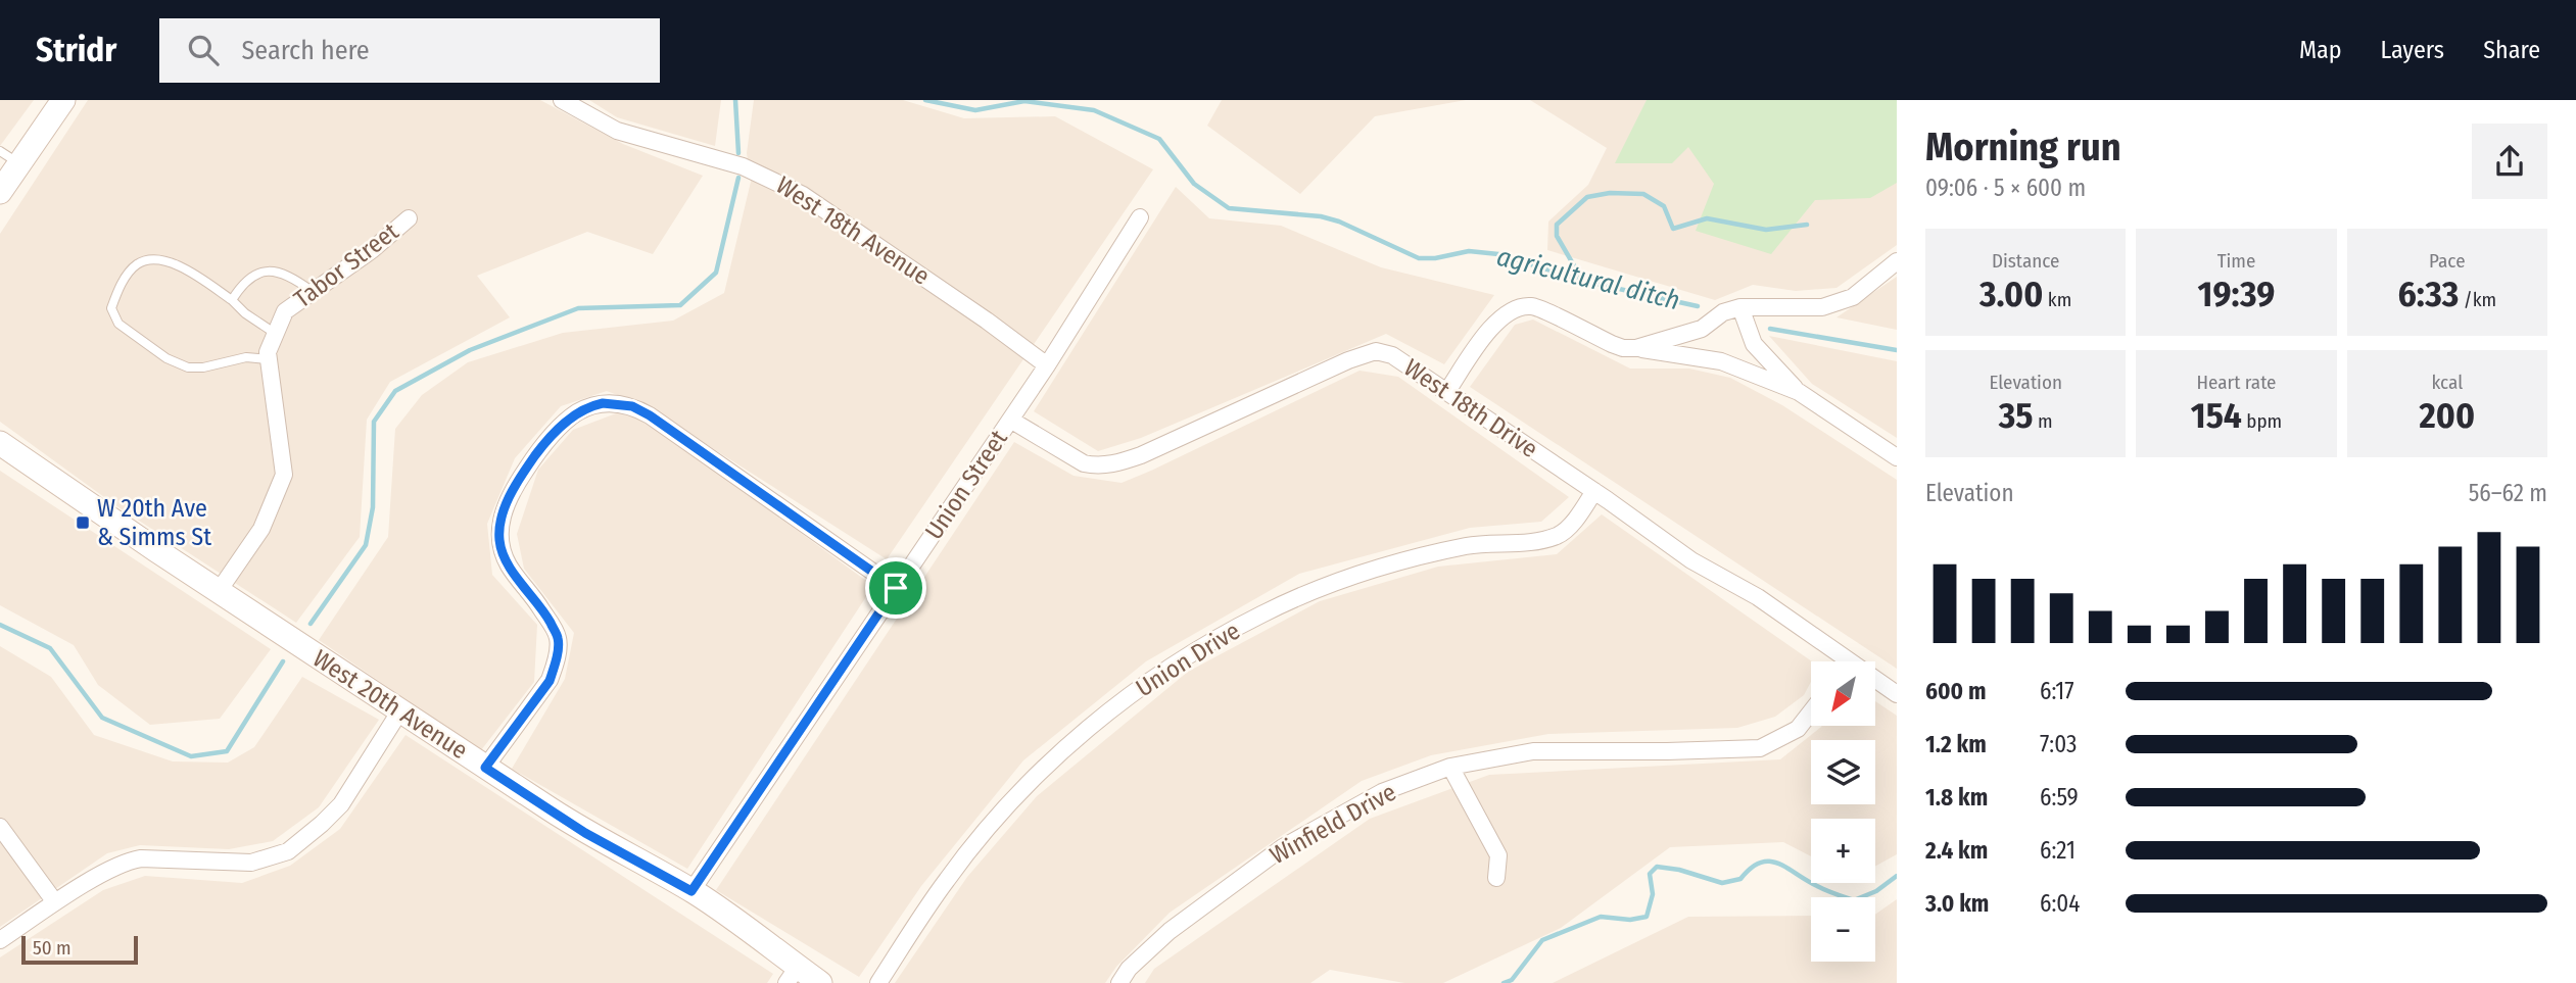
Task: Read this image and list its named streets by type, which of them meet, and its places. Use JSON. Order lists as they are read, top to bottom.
{
  "streets": {
    "street": [
      "West 18th Avenue",
      "Tabor Street",
      "West 18th Drive",
      "Union Street",
      "Union Drive",
      "West 20th Avenue",
      "Winfield Drive"
    ]
  },
  "crossings": [
    ["West 18th Avenue", "Union Street"],
    ["Tabor Street", "West 20th Avenue"],
    ["West 18th Drive", "Union Street"],
    ["West 18th Drive", "Union Drive"],
    ["Union Street", "West 20th Avenue"]
  ],
  "water": ["agricultural ditch"],
  "places": {
    "transit": ["W 20th Ave & Simms St"]
  },
  "scale_bar": "50 m",
  "north": "bottom left",
  "page": {
    "header": "Stridr",
    "search": "Search here",
    "nav": ["Map", "Layers", "Share"],
    "heading": ["Morning run", "09:06 · 5 × 600 m"],
    "stats": [
      ["Distance", "3.00 km"],
      ["Time", "19:39"],
      ["Pace", "6:33 /km"],
      ["Elevation", "35 m"],
      ["Heart rate", "154 bpm"],
      ["kcal", "200"]
    ],
    "chart": ["Elevation", "56–62 m"],
    "map_buttons": ["+", "−"],
    "list": [
      {
        "name": "600 m",
        "note": "6:17"
      },
      {
        "name": "1.2 km",
        "note": "7:03"
      },
      {
        "name": "1.8 km",
        "note": "6:59"
      },
      {
        "name": "2.4 km",
        "note": "6:21"
      },
      {
        "name": "3.0 km",
        "note": "6:04"
      }
    ],
    "scale": "50 m"
  }
}
